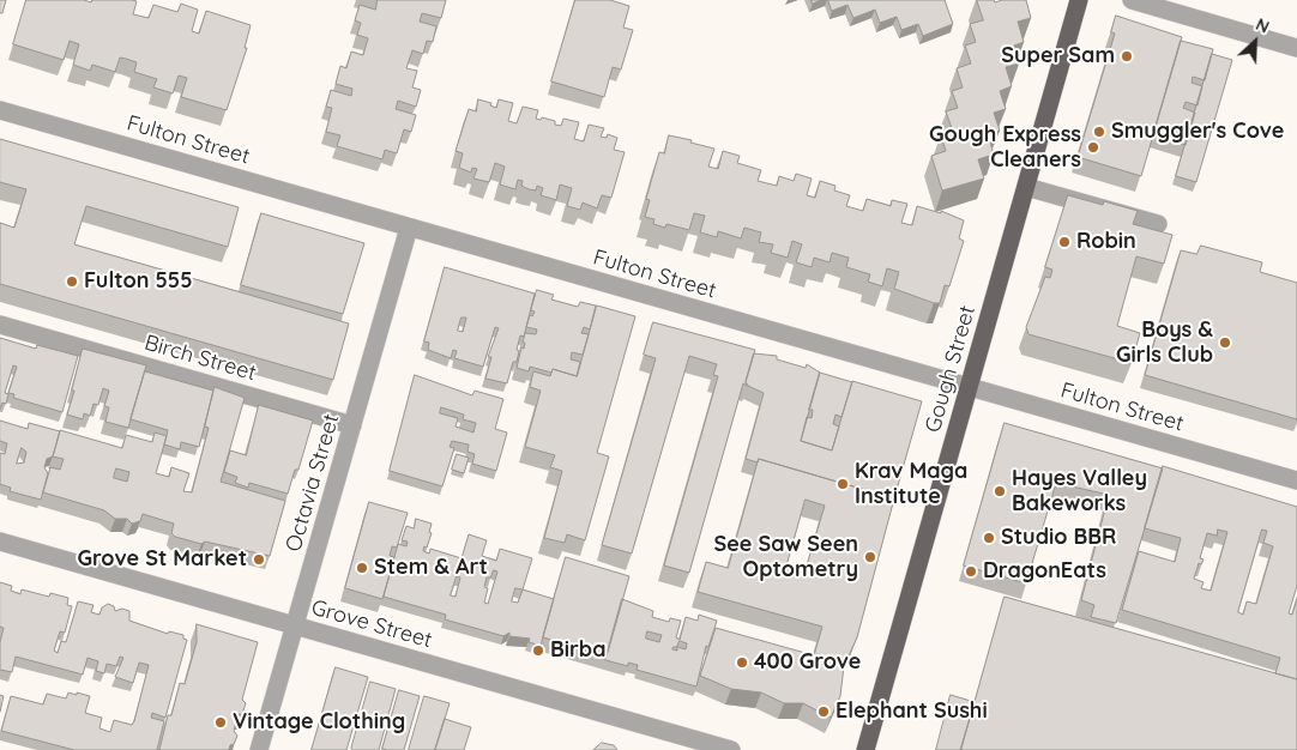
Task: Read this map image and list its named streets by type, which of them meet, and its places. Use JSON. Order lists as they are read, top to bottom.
{
  "streets": {
    "main road": ["Gough Street"],
    "street": [
      "Fulton Street",
      "Birch Street",
      "Octavia Street",
      "Grove Street"
    ]
  },
  "crossings": [
    ["Fulton Street", "Gough Street"],
    ["Fulton Street", "Octavia Street"],
    ["Birch Street", "Octavia Street"],
    ["Octavia Street", "Grove Street"]
  ],
  "places": [
    "Super Sam",
    "Smuggler's Cove",
    "Gough Express Cleaners",
    "Robin",
    "Fulton 555",
    "Boys & Girls Club",
    "Krav Maga Institute",
    "Hayes Valley Bakeworks",
    "Studio BBR",
    "See Saw Seen Optometry",
    "Grove St Market",
    "Stem & Art",
    "DragonEats",
    "Birba",
    "400 Grove",
    "Elephant Sushi",
    "Vintage Clothing"
  ],
  "north": "top right"
}
